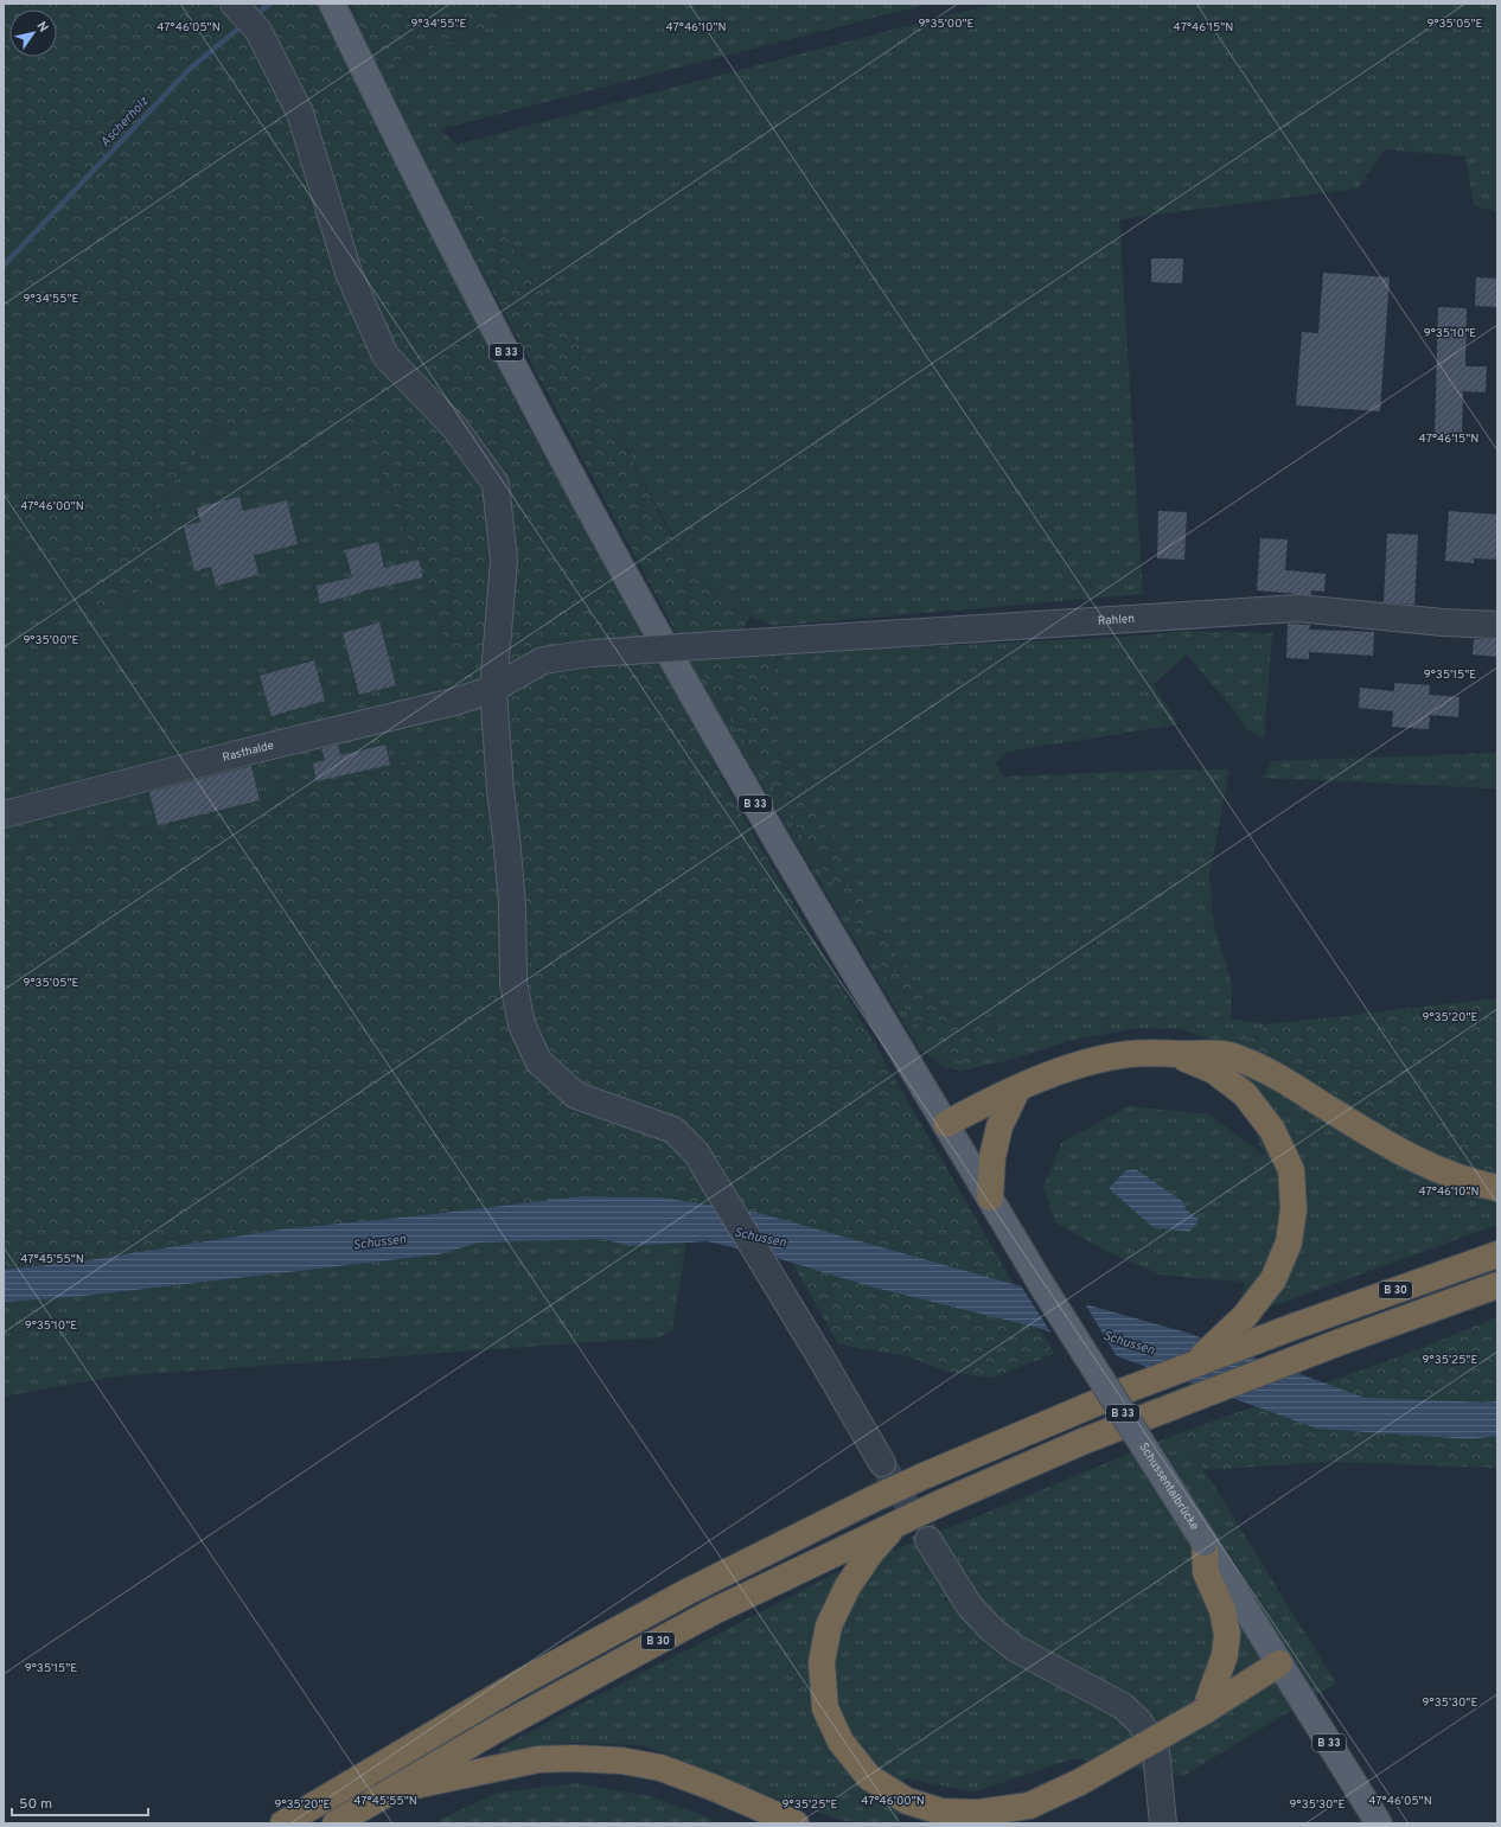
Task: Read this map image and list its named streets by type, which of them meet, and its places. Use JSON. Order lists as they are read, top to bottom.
{
  "streets": {
    "highway": ["B 30"],
    "main road": ["B 33", "Schussentalbrücke"],
    "street": ["Rahlen", "Rasthalde"]
  },
  "crossings": [
    ["B 33", "Schussentalbrücke"],
    ["Rahlen", "Rasthalde"]
  ],
  "water": ["Ascherholz", "Schussen"],
  "scale_bar": "50 m",
  "north": "top right",
  "coordinates": [
    "9°34'55\"E",
    "9°35'00\"E",
    "9°35'05\"E",
    "47°46'05\"N",
    "47°46'10\"N",
    "47°46'15\"N",
    "9°35'10\"E",
    "47°46'00\"N",
    "9°35'15\"E",
    "9°35'20\"E",
    "47°45'55\"N",
    "9°35'25\"E",
    "9°35'30\"E"
  ]
}
